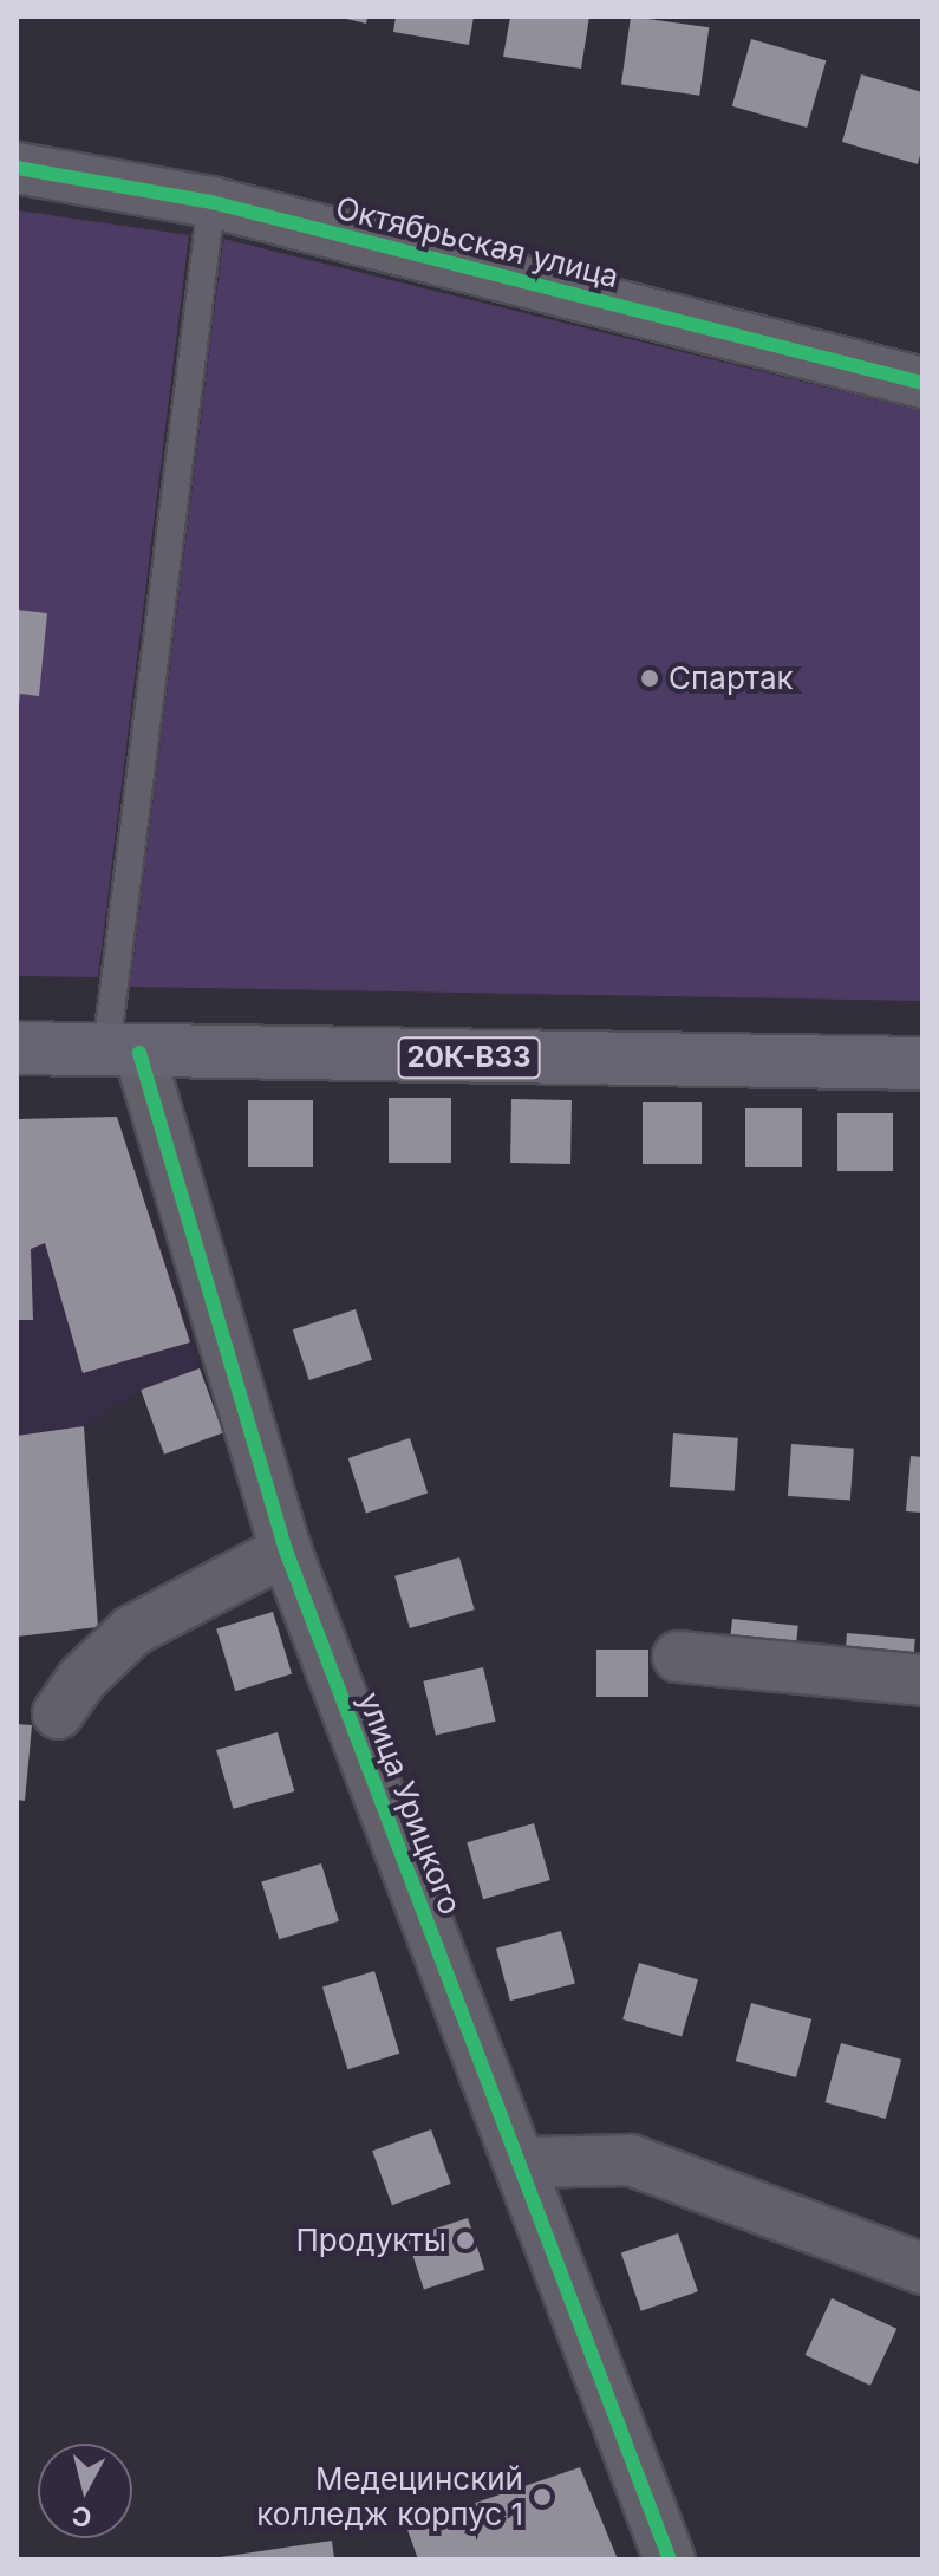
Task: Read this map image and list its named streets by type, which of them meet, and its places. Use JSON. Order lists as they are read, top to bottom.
{
  "streets": {
    "main road": ["20К-В33"],
    "street": ["Октябрьская улица", "улица Урицкого"]
  },
  "crossings": [
    ["20К-В33", "улица Урицкого"]
  ],
  "places": ["Спартак", "Продукты", "Медецинский колледж корпус 1"],
  "north": "bottom"
}
